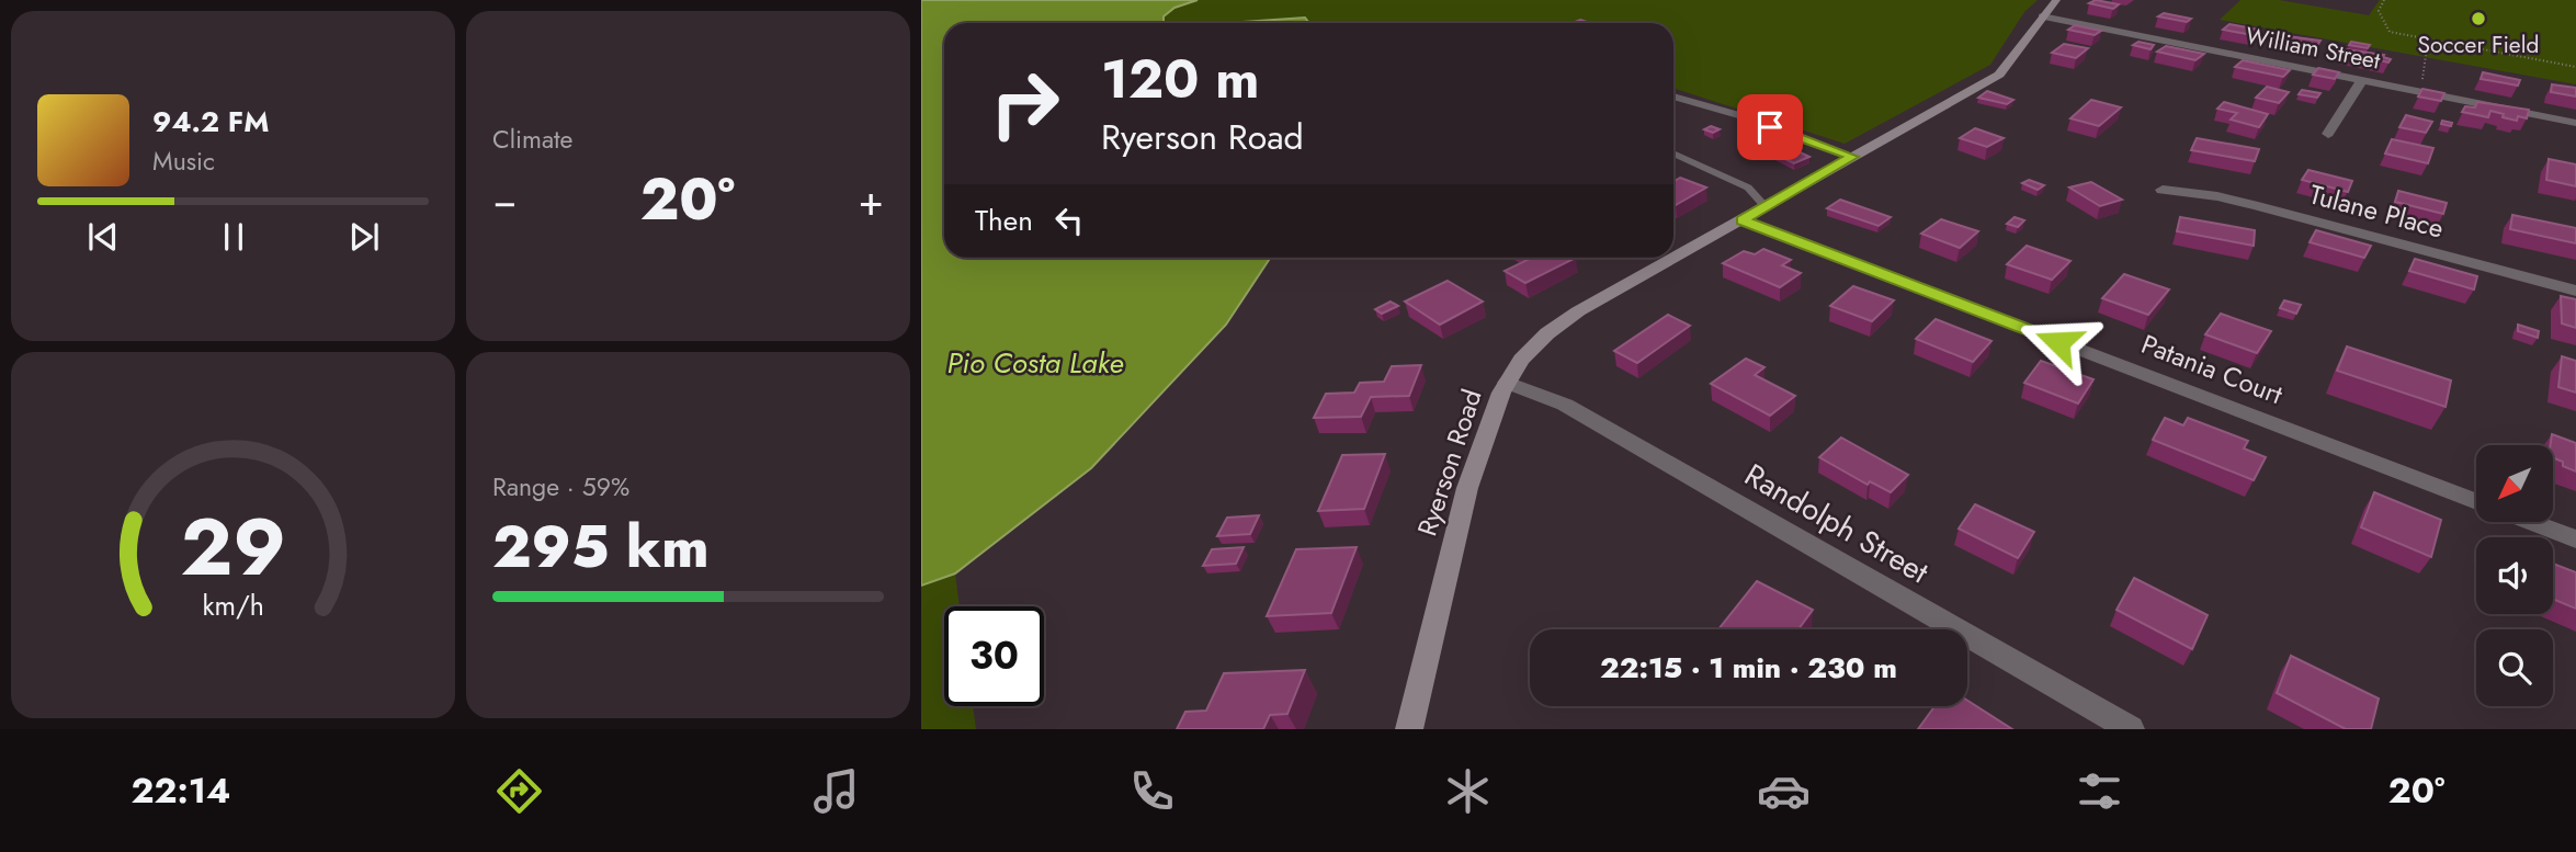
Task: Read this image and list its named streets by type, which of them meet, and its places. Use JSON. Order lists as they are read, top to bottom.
{
  "streets": {
    "street": [
      "William Street",
      "Tulane Place",
      "Patania Court",
      "Ryerson Road",
      "Randolph Street"
    ]
  },
  "crossings": [
    ["William Street", "Ryerson Road"],
    ["Patania Court", "Ryerson Road"],
    ["Ryerson Road", "Randolph Street"]
  ],
  "water": ["Pio Costa Lake"],
  "places": ["Soccer Field"],
  "north": "bottom left",
  "page": {
    "tile": [
      "Climate",
      ["Range · 59%", "295 km"]
    ],
    "turn": ["120 m", "Ryerson Road"],
    "song": ["94.2 FM", "Music"],
    "heat": ["−", "20°", "+"],
    "then": "Then",
    "limit": "30",
    "trip": "22:15 · 1 min · 230 m",
    "tabs": ["22:14", "20°"],
    "gauge": ["29", "km/h"]
  }
}
